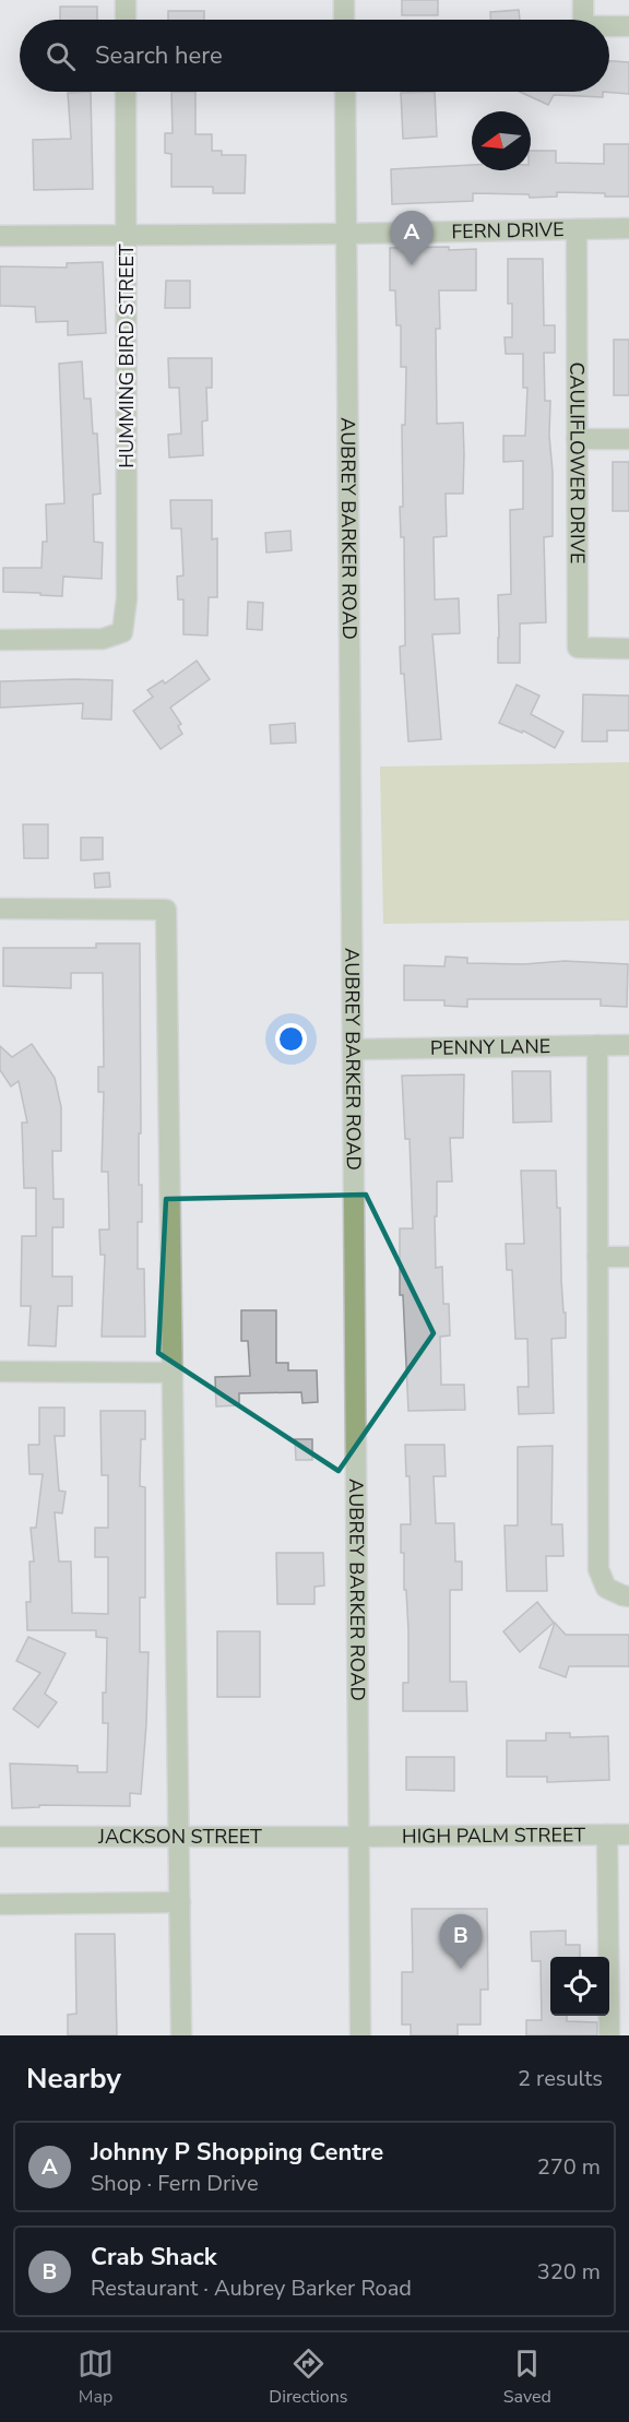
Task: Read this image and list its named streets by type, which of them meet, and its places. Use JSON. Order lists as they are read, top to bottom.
{
  "streets": {
    "street": [
      "FERN DRIVE",
      "HUMMING BIRD STREET",
      "CAULIFLOWER DRIVE",
      "AUBREY BARKER ROAD",
      "PENNY LANE",
      "JACKSON STREET",
      "HIGH PALM STREET"
    ]
  },
  "crossings": [
    ["FERN DRIVE", "HUMMING BIRD STREET"],
    ["FERN DRIVE", "CAULIFLOWER DRIVE"],
    ["FERN DRIVE", "AUBREY BARKER ROAD"],
    ["AUBREY BARKER ROAD", "PENNY LANE"],
    ["AUBREY BARKER ROAD", "JACKSON STREET"],
    ["AUBREY BARKER ROAD", "HIGH PALM STREET"],
    ["JACKSON STREET", "HIGH PALM STREET"]
  ],
  "north": "left",
  "page": {
    "search": "Search here",
    "pins": ["A", "B"],
    "heading": ["Nearby", "2 results"],
    "list": [
      {
        "mark": "A",
        "name": "Johnny P Shopping Centre",
        "note": "Shop · Fern Drive",
        "value": "270 m"
      },
      {
        "mark": "B",
        "name": "Crab Shack",
        "note": "Restaurant · Aubrey Barker Road",
        "value": "320 m"
      }
    ],
    "nav": ["Map", "Directions", "Saved"]
  }
}
